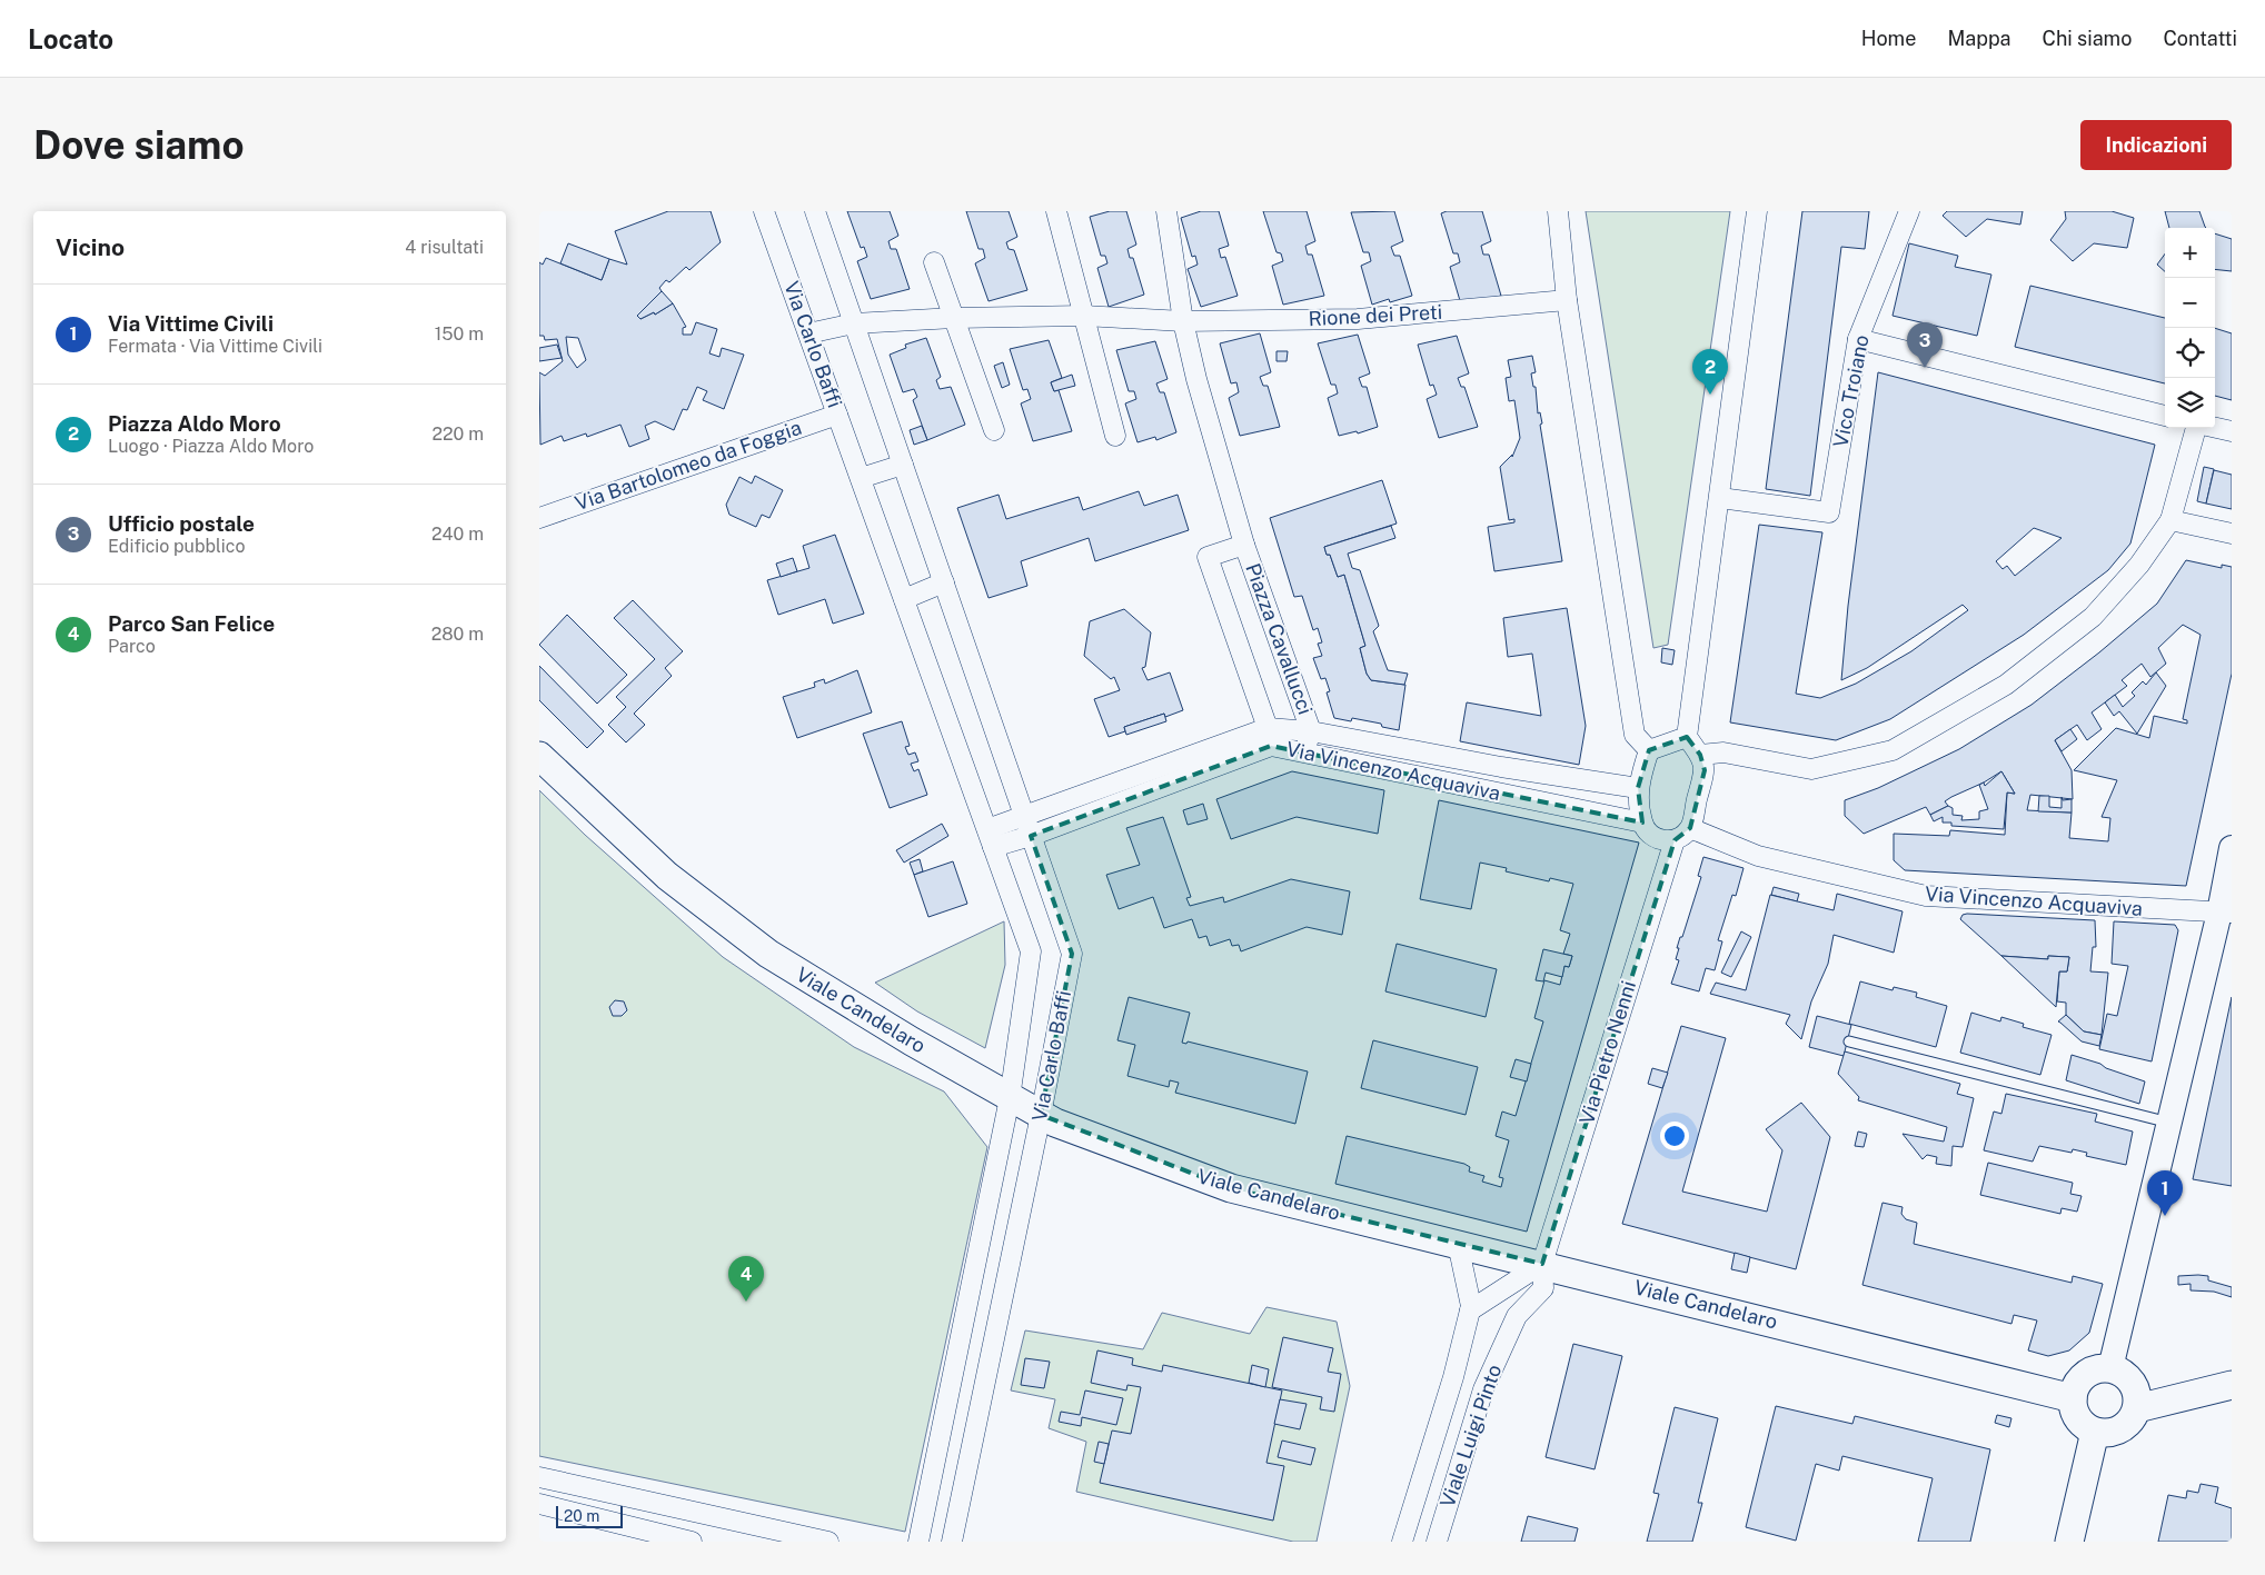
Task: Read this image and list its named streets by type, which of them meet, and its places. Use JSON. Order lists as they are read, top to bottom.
{
  "streets": {
    "main road": ["Viale Candelaro"],
    "street": [
      "Rione dei Preti",
      "Via Carlo Baffi",
      "Vico Troiano",
      "Via Bartolomeo da Foggia",
      "Piazza Cavallucci",
      "Via Vincenzo Acquaviva",
      "Via Pietro Nenni",
      "Viale Luigi Pinto"
    ]
  },
  "crossings": [
    ["Rione dei Preti", "Via Carlo Baffi"],
    ["Via Carlo Baffi", "Via Bartolomeo da Foggia"],
    ["Via Carlo Baffi", "Via Vincenzo Acquaviva"],
    ["Via Carlo Baffi", "Viale Candelaro"],
    ["Piazza Cavallucci", "Via Vincenzo Acquaviva"],
    ["Via Vincenzo Acquaviva", "Via Pietro Nenni"],
    ["Viale Candelaro", "Via Pietro Nenni"],
    ["Viale Candelaro", "Viale Luigi Pinto"],
    ["Via Pietro Nenni", "Viale Luigi Pinto"]
  ],
  "scale_bar": "20 m",
  "page": {
    "header": "Locato",
    "nav": [
      "Home",
      "Mappa",
      "Chi siamo",
      "Contatti"
    ],
    "buttons": "Indicazioni",
    "title": "Dove siamo",
    "heading": ["Vicino", "4 risultati"],
    "map_buttons": ["+", "−"],
    "list": [
      {
        "mark": "1",
        "name": "Via Vittime Civili",
        "note": "Fermata · Via Vittime Civili",
        "value": "150 m"
      },
      {
        "mark": "2",
        "name": "Piazza Aldo Moro",
        "note": "Luogo · Piazza Aldo Moro",
        "value": "220 m"
      },
      {
        "mark": "3",
        "name": "Ufficio postale",
        "note": "Edificio pubblico",
        "value": "240 m"
      },
      {
        "mark": "4",
        "name": "Parco San Felice",
        "note": "Parco",
        "value": "280 m"
      }
    ],
    "pins": [
      "3",
      "2",
      "1",
      "4"
    ],
    "scale": "20 m"
  }
}
